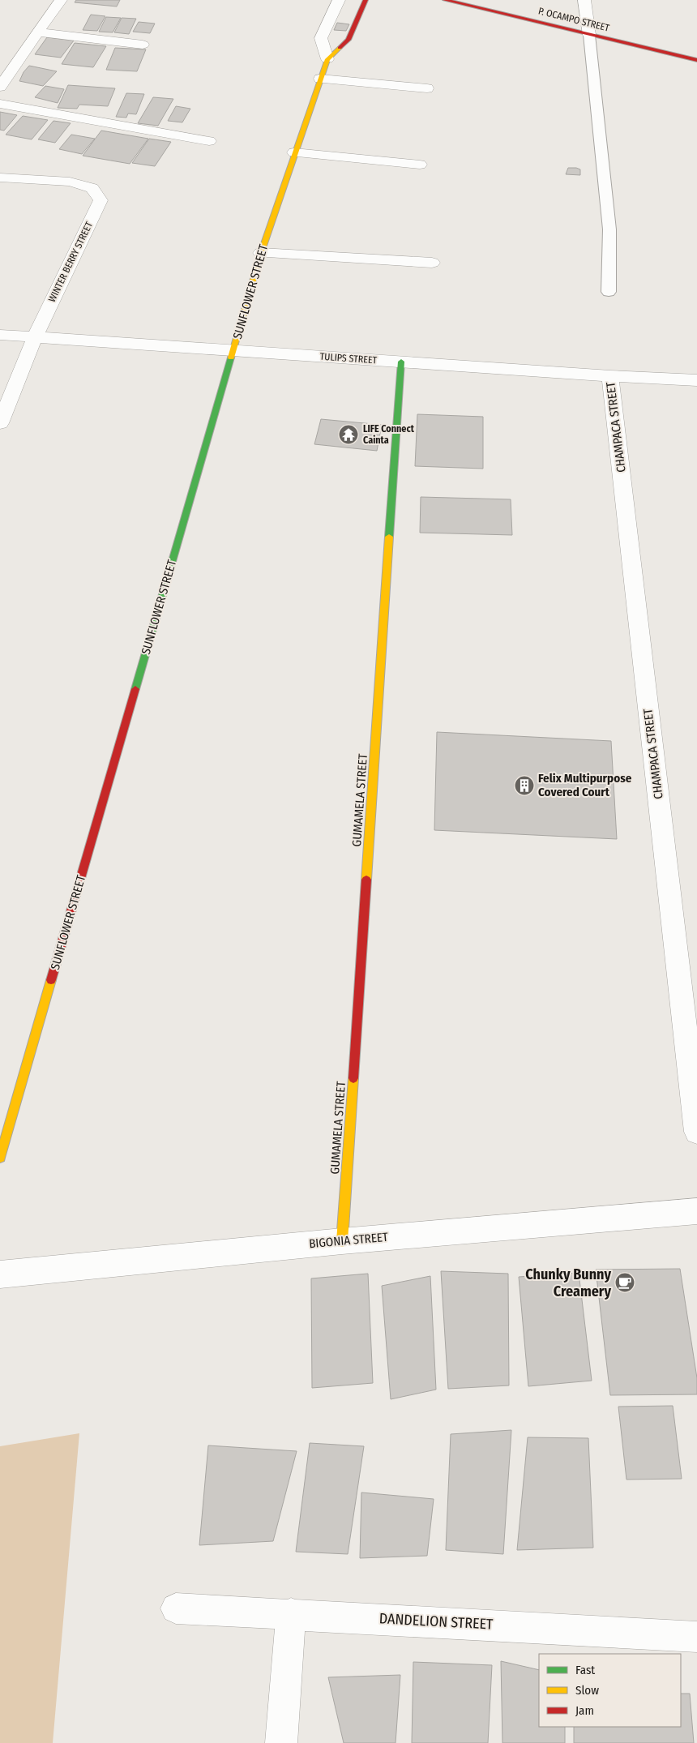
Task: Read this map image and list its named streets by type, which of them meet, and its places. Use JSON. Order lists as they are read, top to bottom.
{
  "streets": {
    "street": [
      "P. OCAMPO STREET",
      "WINTER BERRY STREET",
      "SUNFLOWER STREET",
      "TULIPS STREET",
      "CHAMPACA STREET",
      "GUMAMELA STREET",
      "BIGONIA STREET",
      "DANDELION STREET"
    ]
  },
  "crossings": [
    ["WINTER BERRY STREET", "TULIPS STREET"],
    ["SUNFLOWER STREET", "TULIPS STREET"],
    ["TULIPS STREET", "CHAMPACA STREET"],
    ["TULIPS STREET", "GUMAMELA STREET"],
    ["GUMAMELA STREET", "BIGONIA STREET"]
  ],
  "places": {
    "temple": ["LIFE Connect Cainta"],
    "building": ["Felix Multipurpose Covered Court"],
    "cafe": ["Chunky Bunny Creamery"]
  },
  "legend": ["Fast", "Slow", "Jam"]
}
